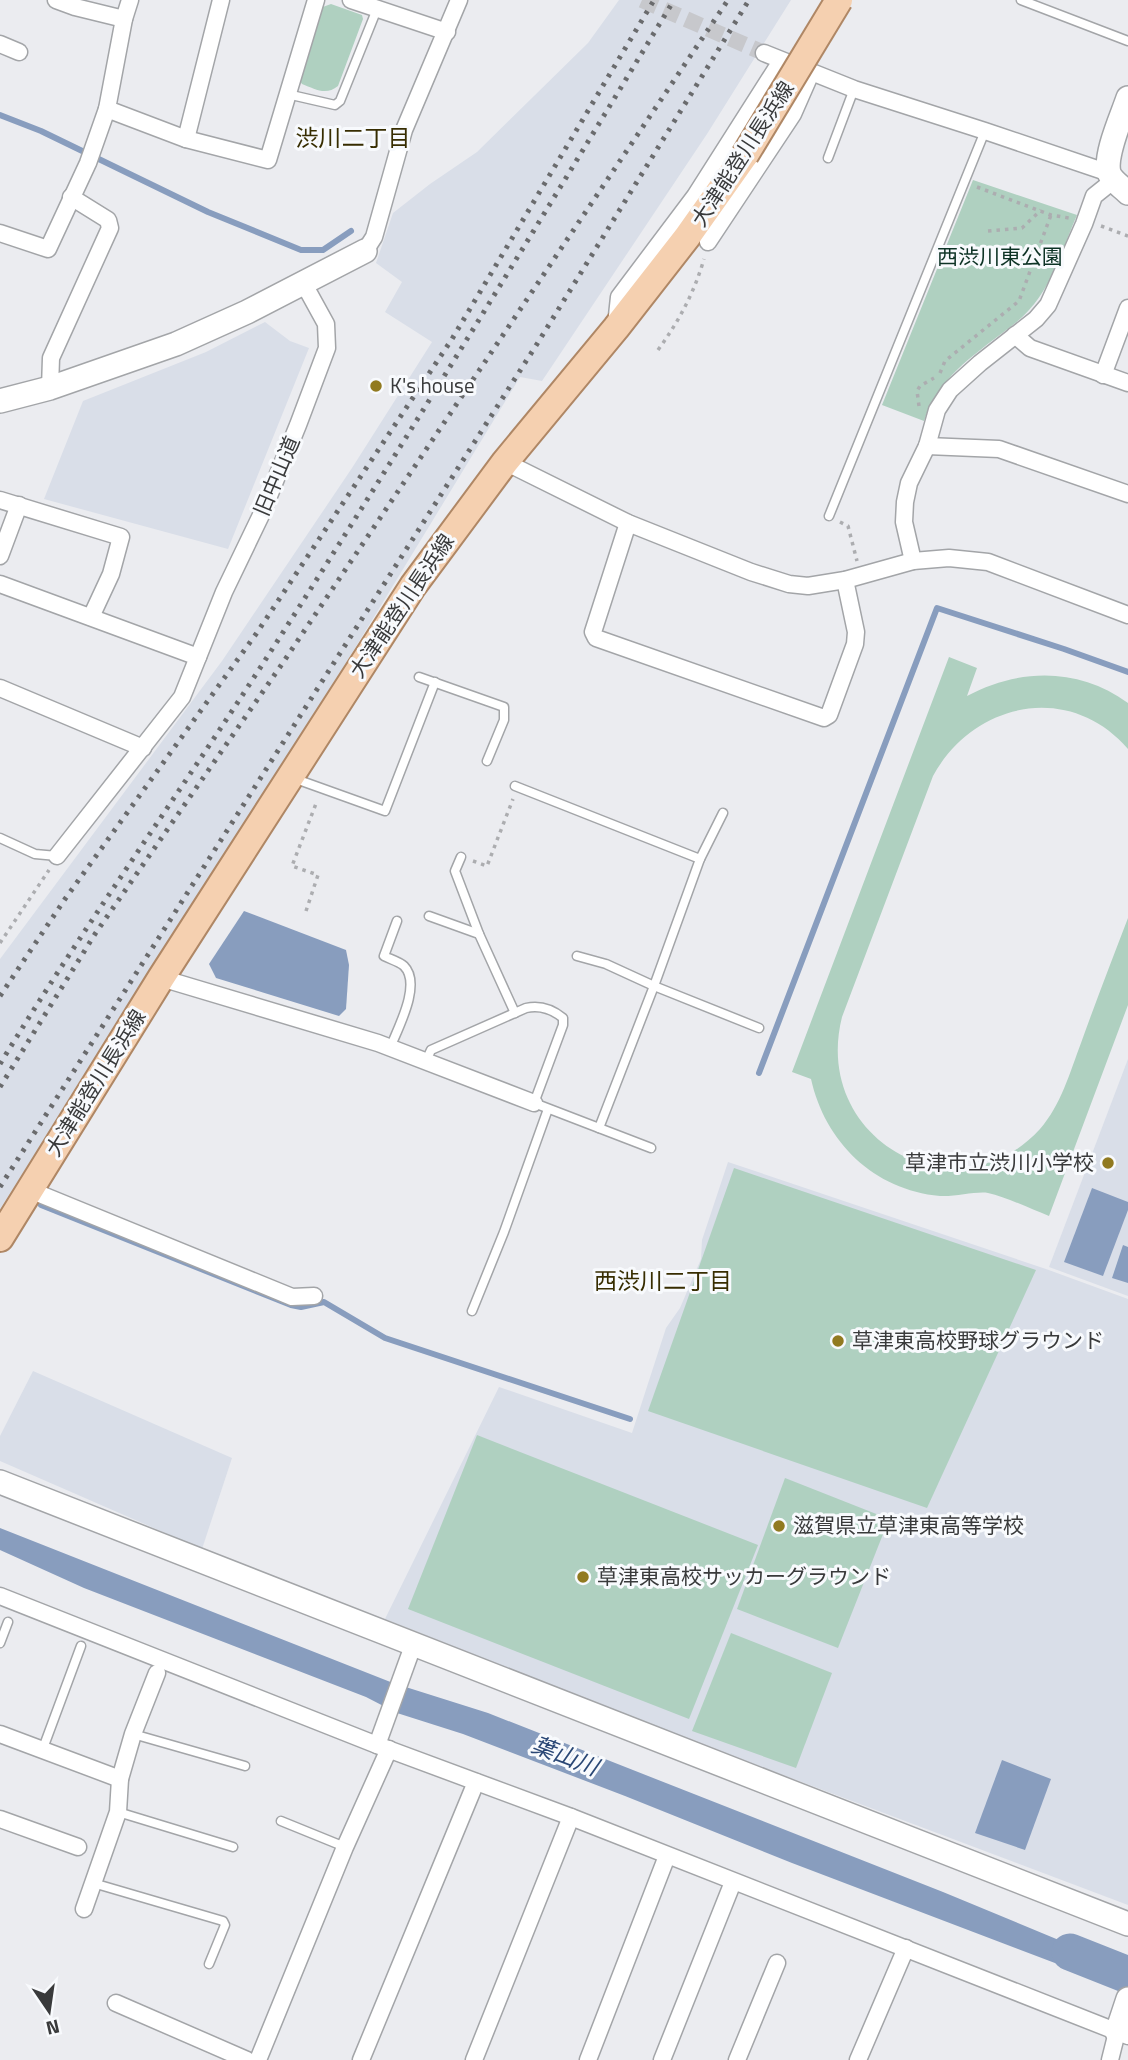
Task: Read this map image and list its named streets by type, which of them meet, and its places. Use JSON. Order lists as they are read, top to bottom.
{
  "streets": {
    "main road": ["大津能登川長浜線"],
    "street": ["旧中山道"]
  },
  "districts": ["渋川二丁目", "西渋川二丁目"],
  "water": ["葉山川"],
  "parks": ["西渋川東公園"],
  "places": [
    "K's house",
    "草津市立渋川小学校",
    "草津東高校野球グラウンド",
    "滋賀県立草津東高等学校",
    "草津東高校サッカーグラウンド"
  ],
  "north": "bottom"
}
